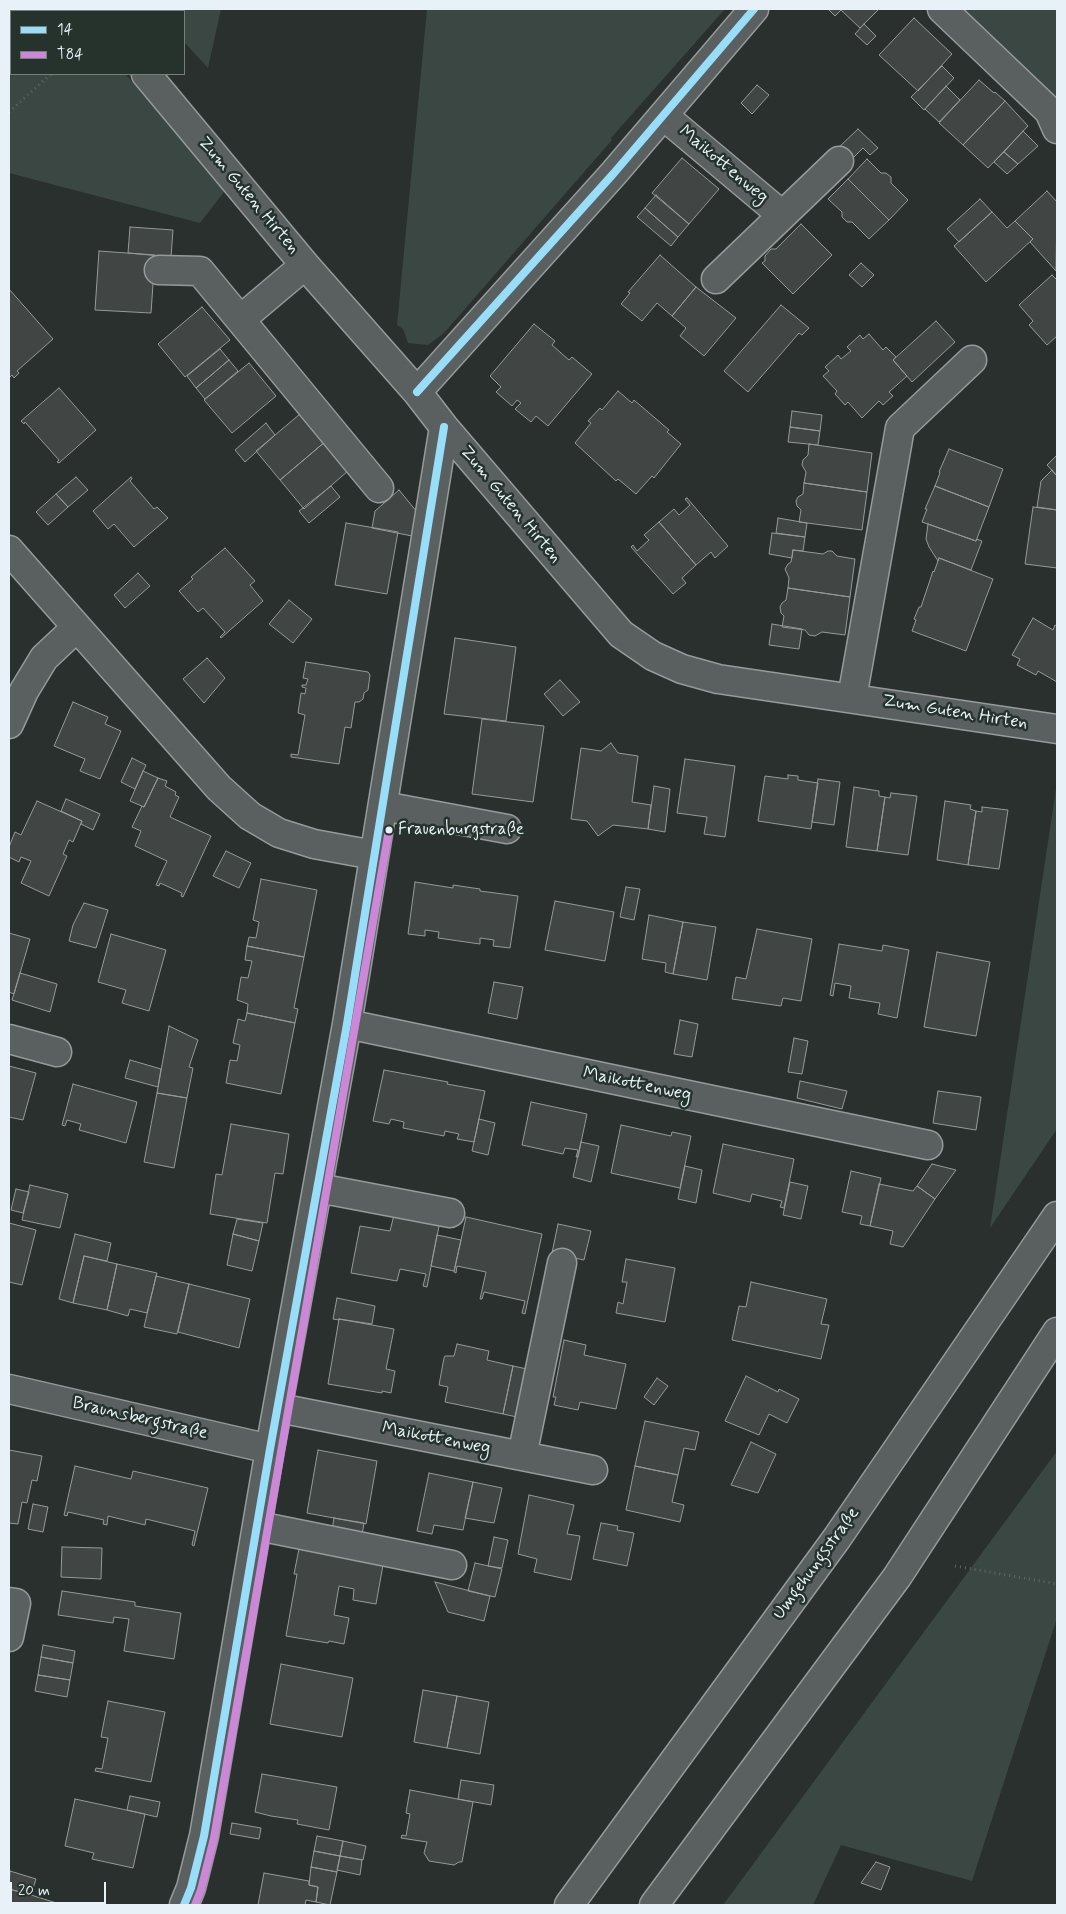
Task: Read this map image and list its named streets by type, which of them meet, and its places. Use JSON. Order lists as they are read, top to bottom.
{
  "streets": {
    "main road": [
      "Maikottenweg",
      "Zum Guten Hirten",
      "Braunsbergstraße",
      "Umgehungsstraße"
    ]
  },
  "crossings": [
    ["Maikottenweg", "Zum Guten Hirten"]
  ],
  "places": ["Frauenburgstraße"],
  "lines": ["transit line 14", "transit line T84"],
  "legend": ["14", "T84"],
  "scale_bar": "20 m"
}
